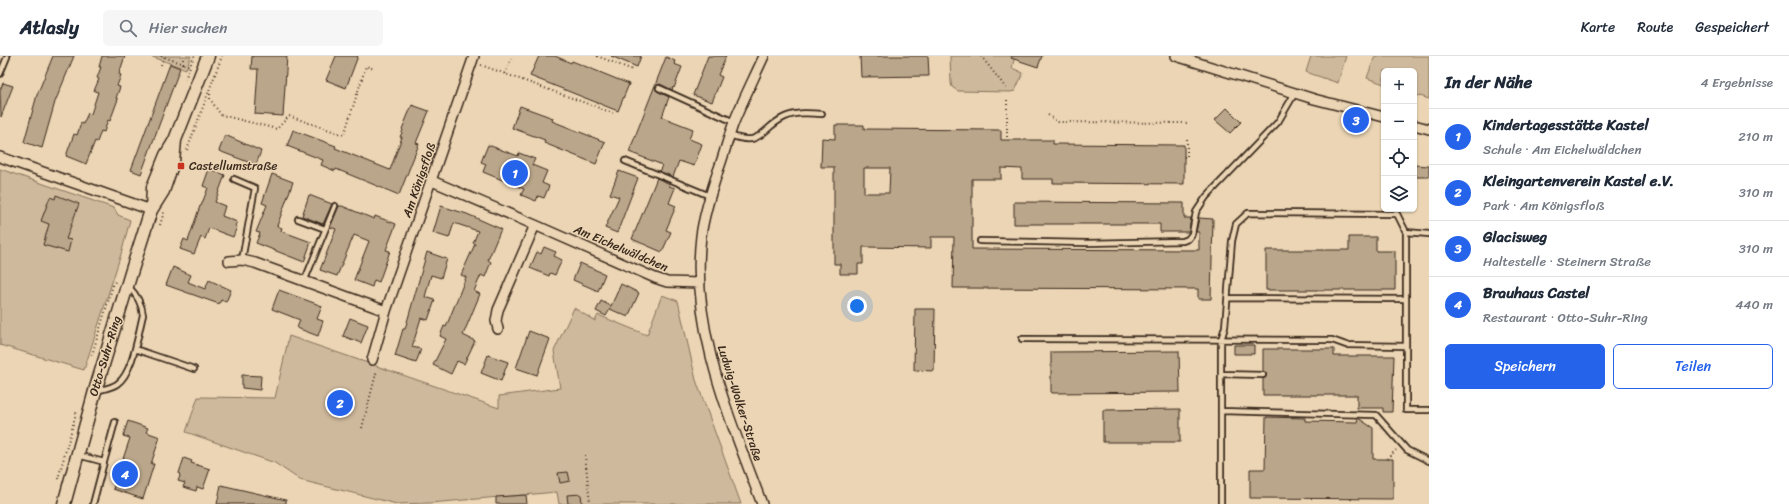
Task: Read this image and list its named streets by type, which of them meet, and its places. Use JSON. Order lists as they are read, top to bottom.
{
  "streets": {
    "street": [
      "Am Königsfloß",
      "Am Eichelwäldchen",
      "Otto-Suhr-Ring",
      "Ludwig-Wolker-Straße"
    ]
  },
  "crossings": [
    ["Am Königsfloß", "Am Eichelwäldchen"],
    ["Am Eichelwäldchen", "Ludwig-Wolker-Straße"]
  ],
  "places": {
    "transit": ["Castellumstraße"]
  },
  "page": {
    "header": "Atlasly",
    "search": "Hier suchen",
    "nav": ["Karte", "Route", "Gespeichert"],
    "heading": ["In der Nähe", "4 Ergebnisse"],
    "map_buttons": ["+", "−"],
    "pins": [
      "3",
      "1",
      "2",
      "4"
    ],
    "list": [
      {
        "mark": "1",
        "name": "Kindertagesstätte Kastel",
        "note": "Schule · Am Eichelwäldchen",
        "value": "210 m"
      },
      {
        "mark": "2",
        "name": "Kleingartenverein Kastel e.V.",
        "note": "Park · Am Königsfloß",
        "value": "310 m"
      },
      {
        "mark": "3",
        "name": "Glacisweg",
        "note": "Haltestelle · Steinern Straße",
        "value": "310 m"
      },
      {
        "mark": "4",
        "name": "Brauhaus Castel",
        "note": "Restaurant · Otto-Suhr-Ring",
        "value": "440 m"
      }
    ],
    "buttons": ["Speichern", "Teilen"]
  }
}
